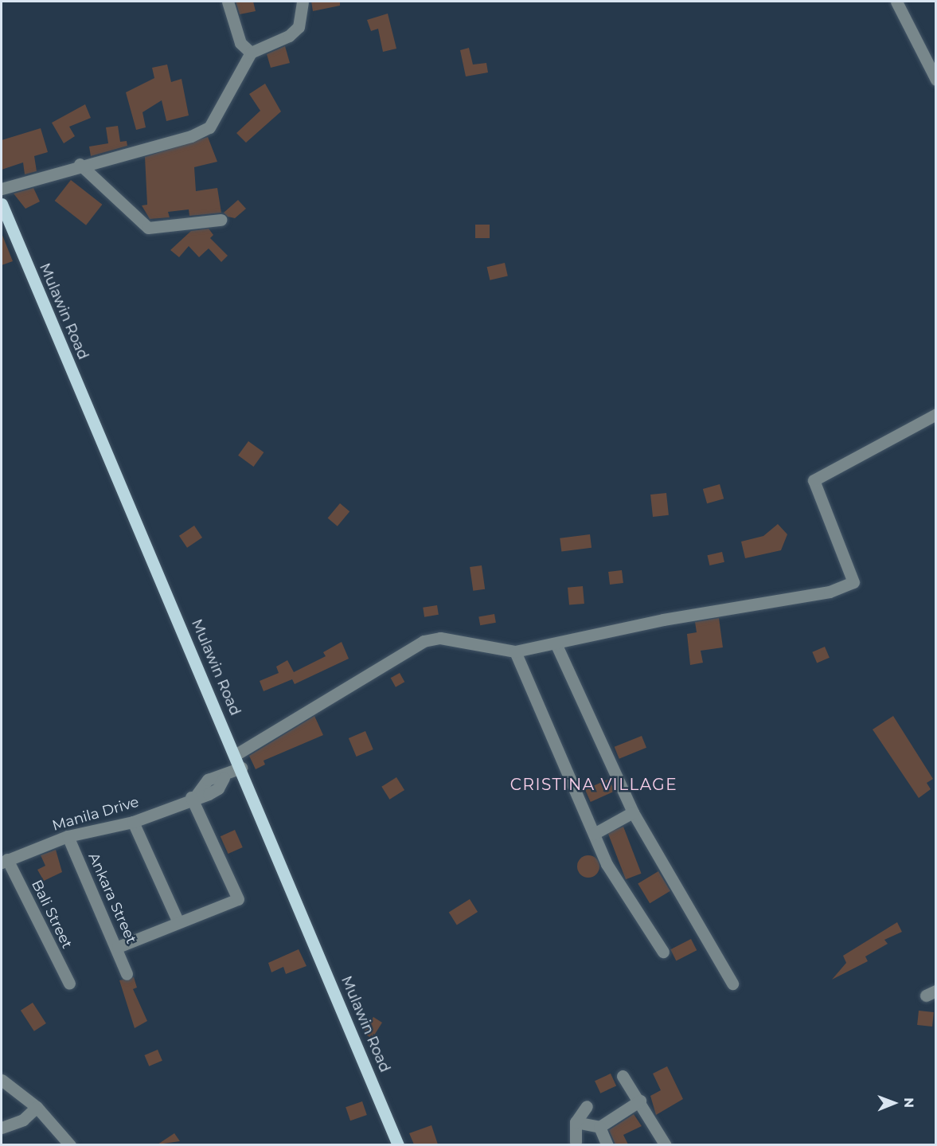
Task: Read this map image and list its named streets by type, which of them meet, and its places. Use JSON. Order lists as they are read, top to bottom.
{
  "streets": {
    "main road": ["Mulawin Road"],
    "street": ["Manila Drive", "Ankara Street", "Bali Street"]
  },
  "crossings": [
    ["Mulawin Road", "Manila Drive"],
    ["Manila Drive", "Ankara Street"],
    ["Manila Drive", "Bali Street"]
  ],
  "districts": ["CRISTINA VILLAGE"],
  "north": "right"
}
